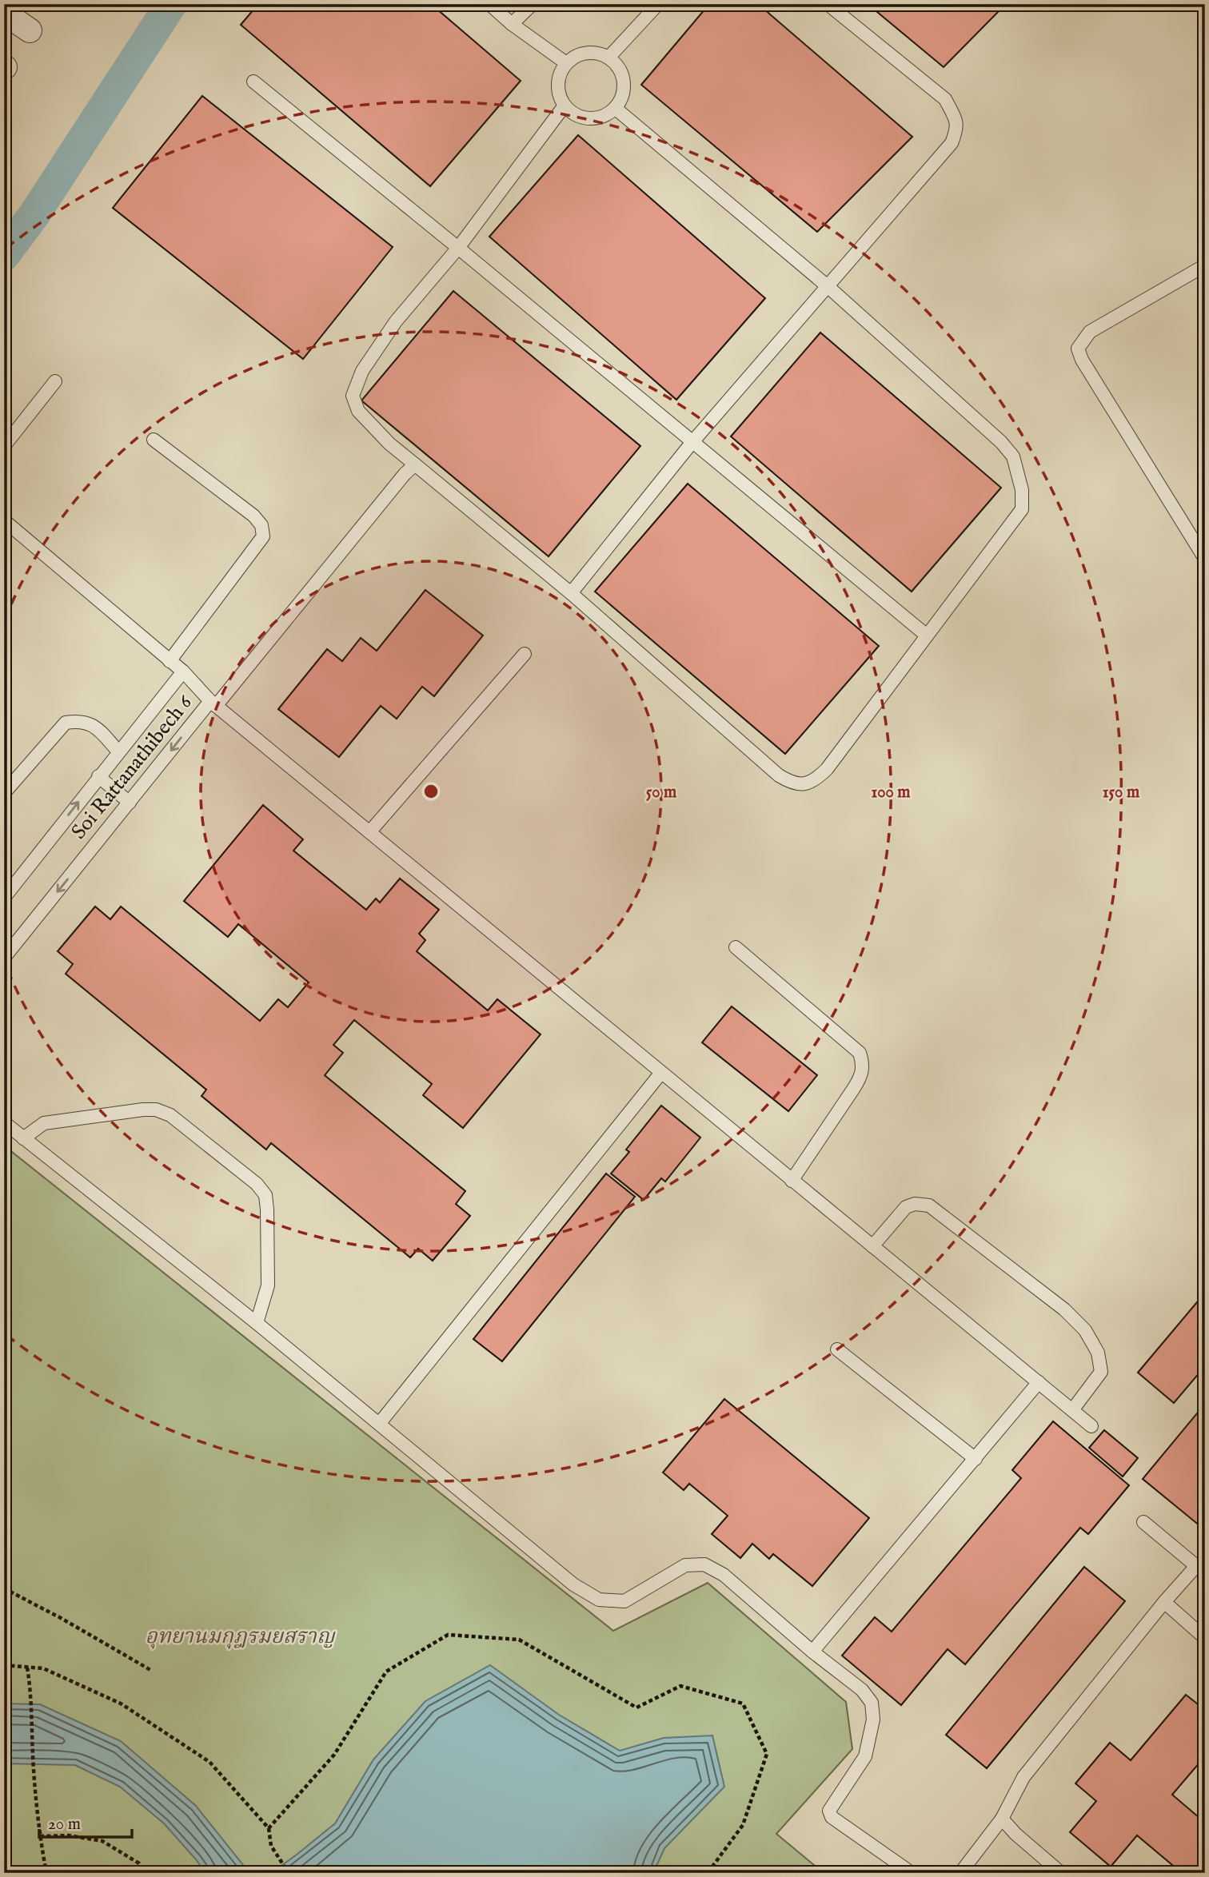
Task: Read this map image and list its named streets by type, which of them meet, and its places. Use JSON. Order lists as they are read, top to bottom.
{
  "streets": {
    "lane": ["Soi Rattanathibech 6"]
  },
  "parks": ["อุทยานมกุฎรมยสราญ"],
  "scale_bar": "20 m",
  "rings": ["50 m", "100 m", "150 m"]
}
